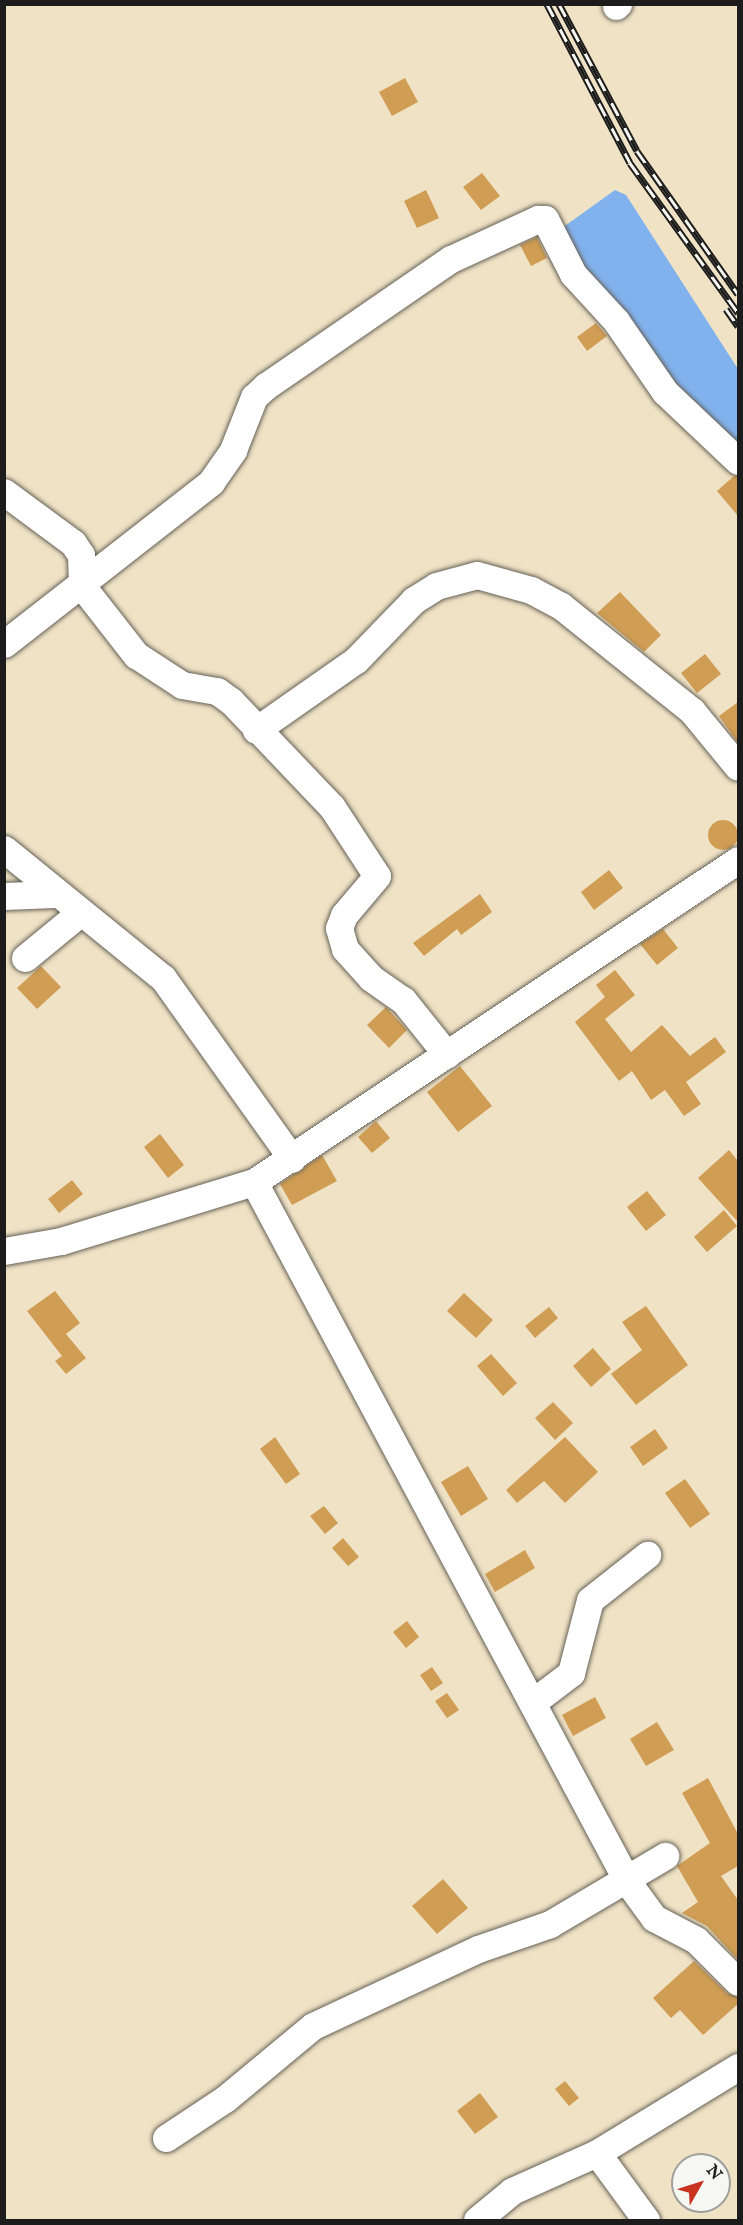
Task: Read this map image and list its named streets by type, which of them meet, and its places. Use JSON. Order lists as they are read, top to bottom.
{
  "north": "top right"
}
